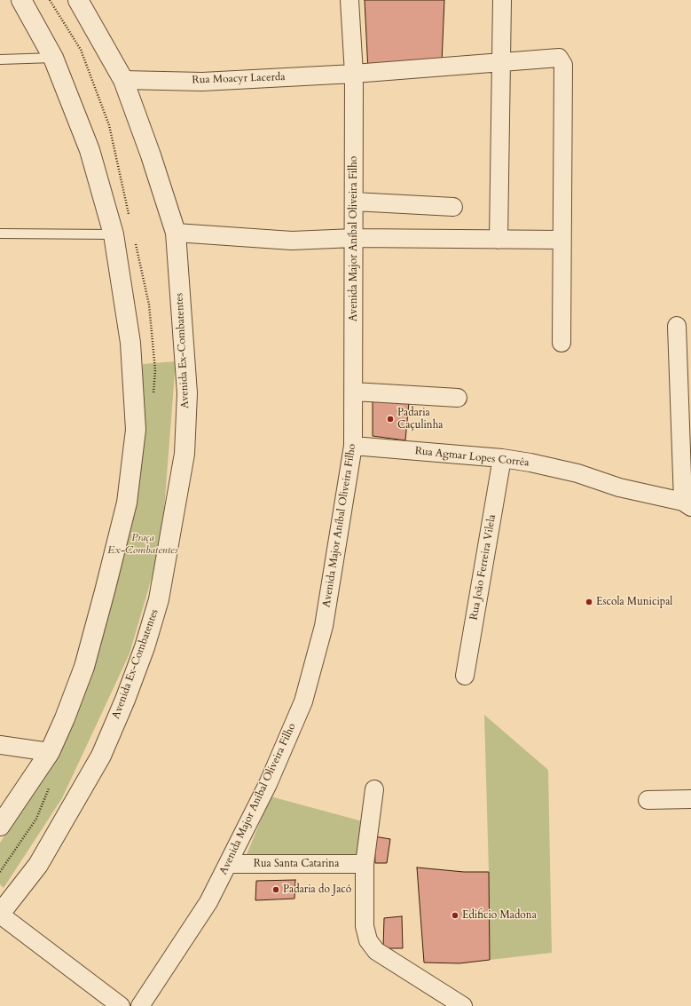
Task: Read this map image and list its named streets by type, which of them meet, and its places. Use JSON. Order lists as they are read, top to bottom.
{
  "streets": {
    "street": [
      "Rua Moacyr Lacerda",
      "Avenida Major Aníbal Oliveira Filho",
      "Avenida Ex-Combatentes",
      "Rua Agmar Lopes Corrêa",
      "Rua João Ferreira Vilela",
      "Rua Santa Catarina"
    ]
  },
  "crossings": [
    ["Rua Moacyr Lacerda", "Avenida Major Aníbal Oliveira Filho"],
    ["Rua Moacyr Lacerda", "Avenida Ex-Combatentes"],
    ["Avenida Major Aníbal Oliveira Filho", "Rua Agmar Lopes Corrêa"],
    ["Avenida Major Aníbal Oliveira Filho", "Rua Santa Catarina"],
    ["Rua Agmar Lopes Corrêa", "Rua João Ferreira Vilela"]
  ],
  "parks": ["Praça Ex-Combatentes"],
  "places": [
    "Padaria Caçulinha",
    "Escola Municipal",
    "Padaria do Jacó",
    "Edificio Madona"
  ]
}
